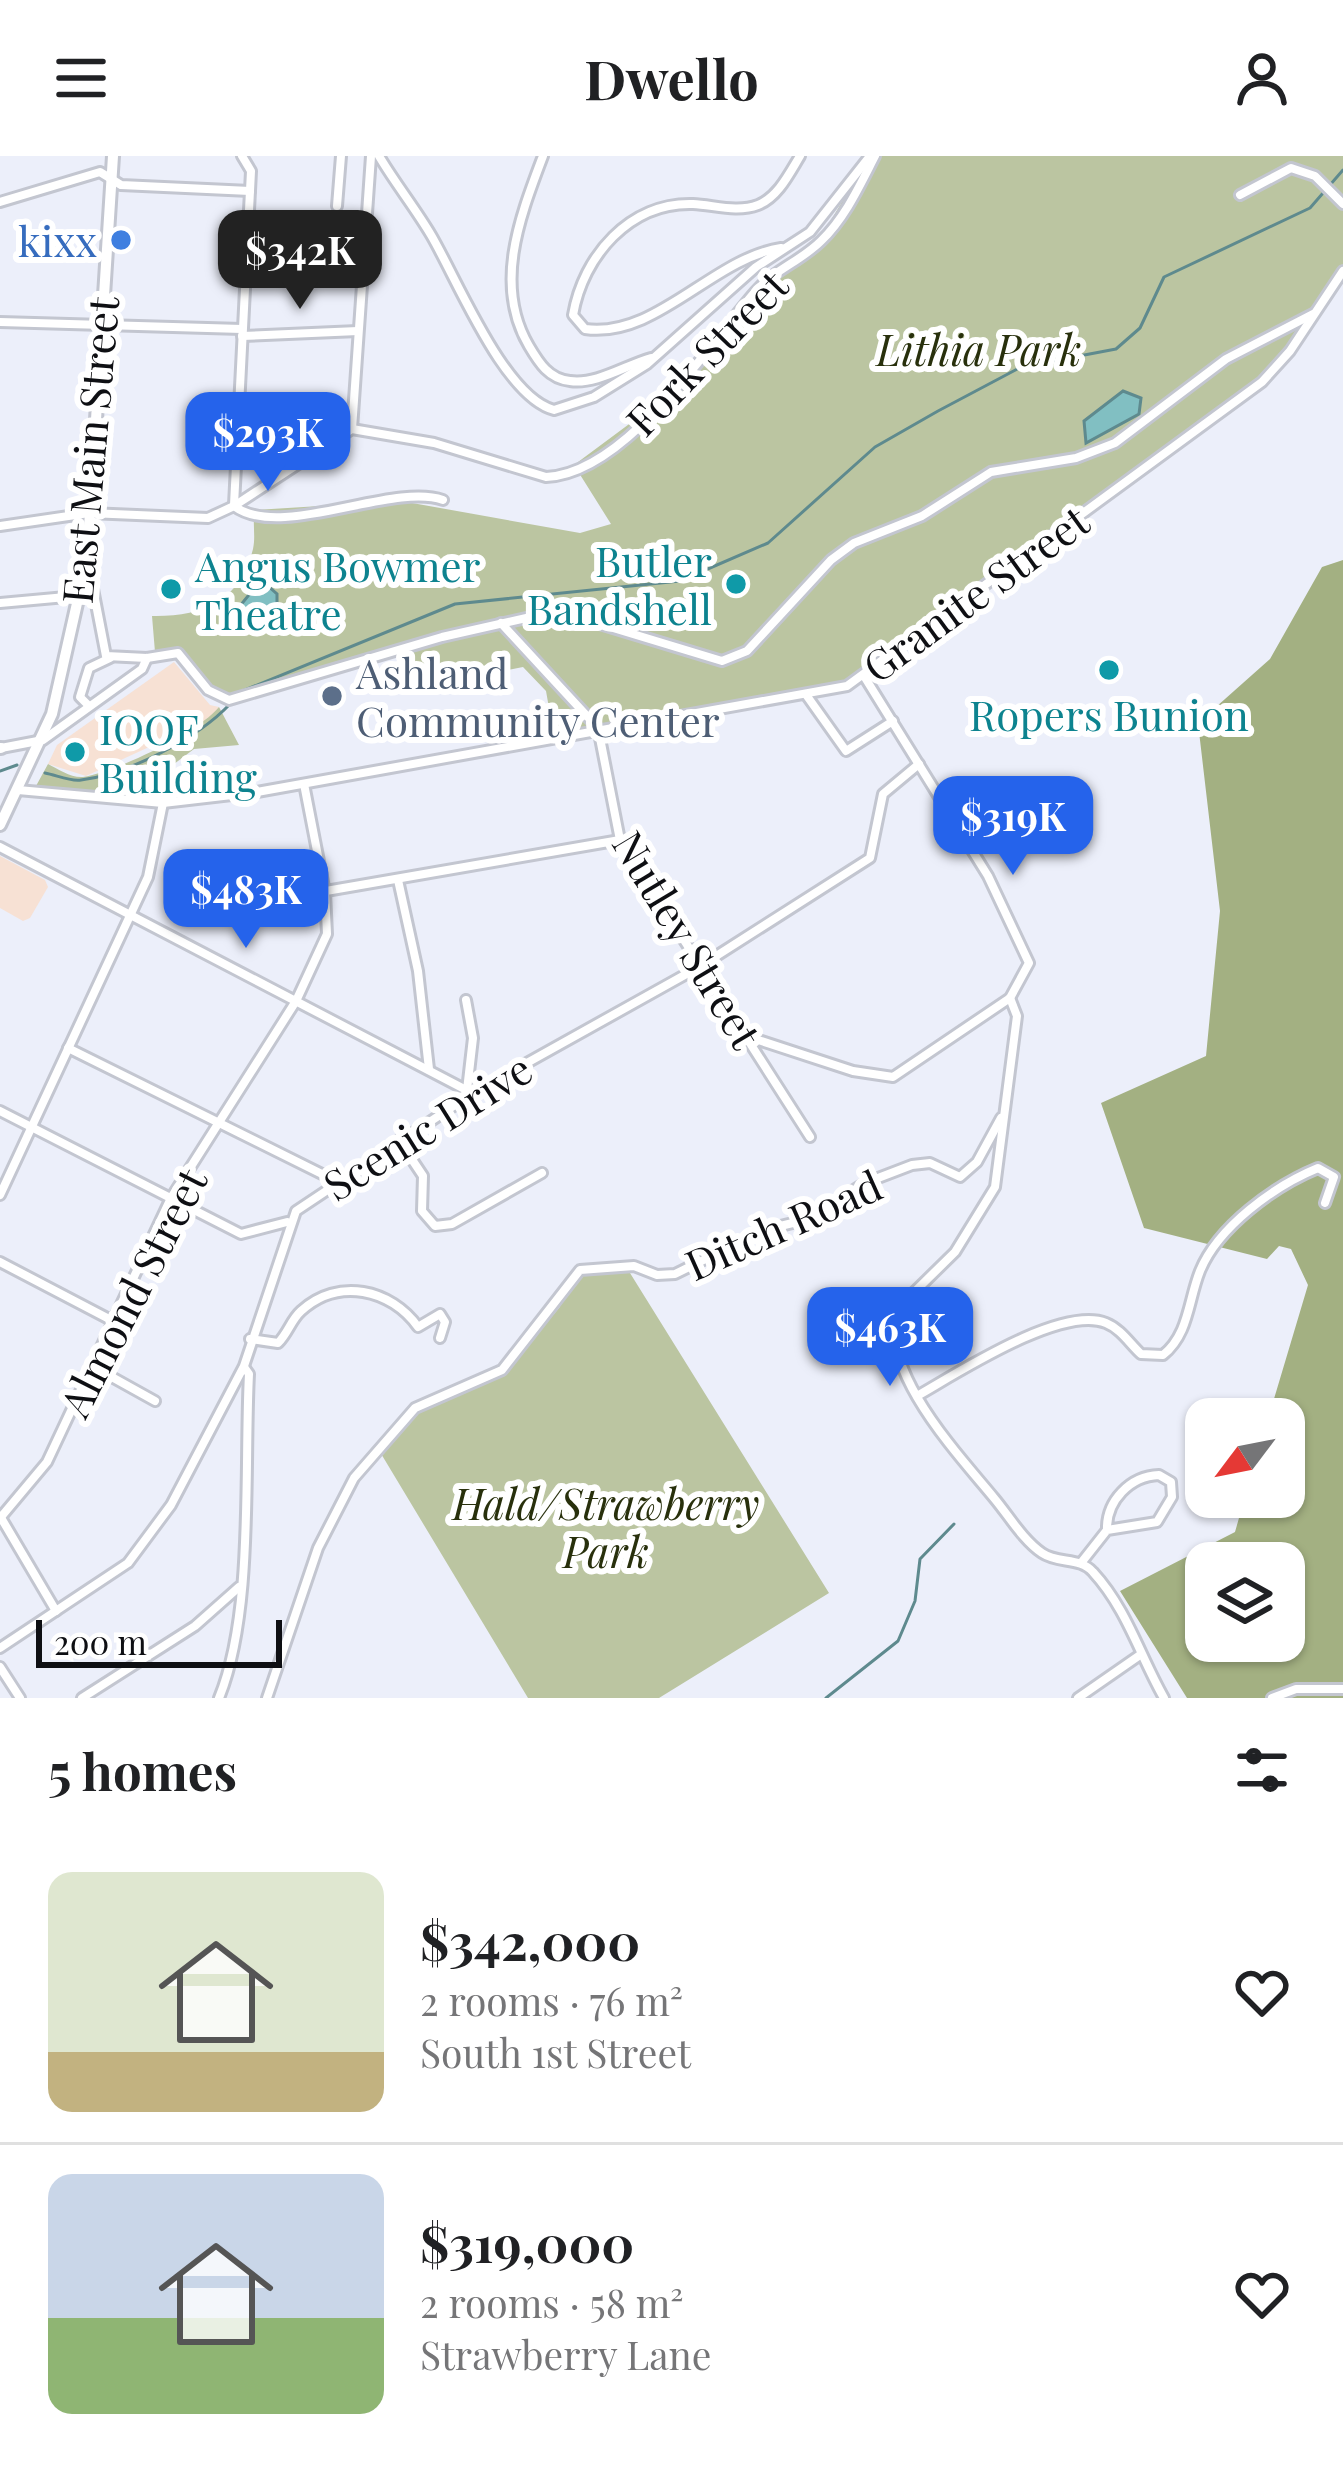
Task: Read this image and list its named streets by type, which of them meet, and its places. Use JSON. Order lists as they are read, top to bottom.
{
  "streets": {
    "main road": ["East Main Street"],
    "street": [
      "Fork Street",
      "Granite Street",
      "Nutley Street",
      "Scenic Drive",
      "Ditch Road",
      "Almond Street"
    ]
  },
  "crossings": [
    ["East Main Street", "Granite Street"],
    ["Granite Street", "Nutley Street"],
    ["Granite Street", "Almond Street"],
    ["Nutley Street", "Scenic Drive"]
  ],
  "parks": ["Lithia Park", "Hald/Strawberry Park"],
  "places": [
    "kixx",
    "Butler Bandshell",
    "Angus Bowmer Theatre",
    "Ropers Bunion",
    "Ashland Community Center",
    "IOOF Building"
  ],
  "scale_bar": "200 m",
  "north": "bottom left",
  "page": {
    "header": "Dwello",
    "price": [
      "$342K",
      "$293K",
      "$319K",
      "$483K",
      "$463K"
    ],
    "scale": "200 m",
    "heading": "5 homes",
    "list": [
      {
        "name": "$342,000",
        "note": "2 rooms · 76 m² · South 1st Street"
      },
      {
        "name": "$319,000",
        "note": "2 rooms · 58 m² · Strawberry Lane"
      }
    ]
  }
}
